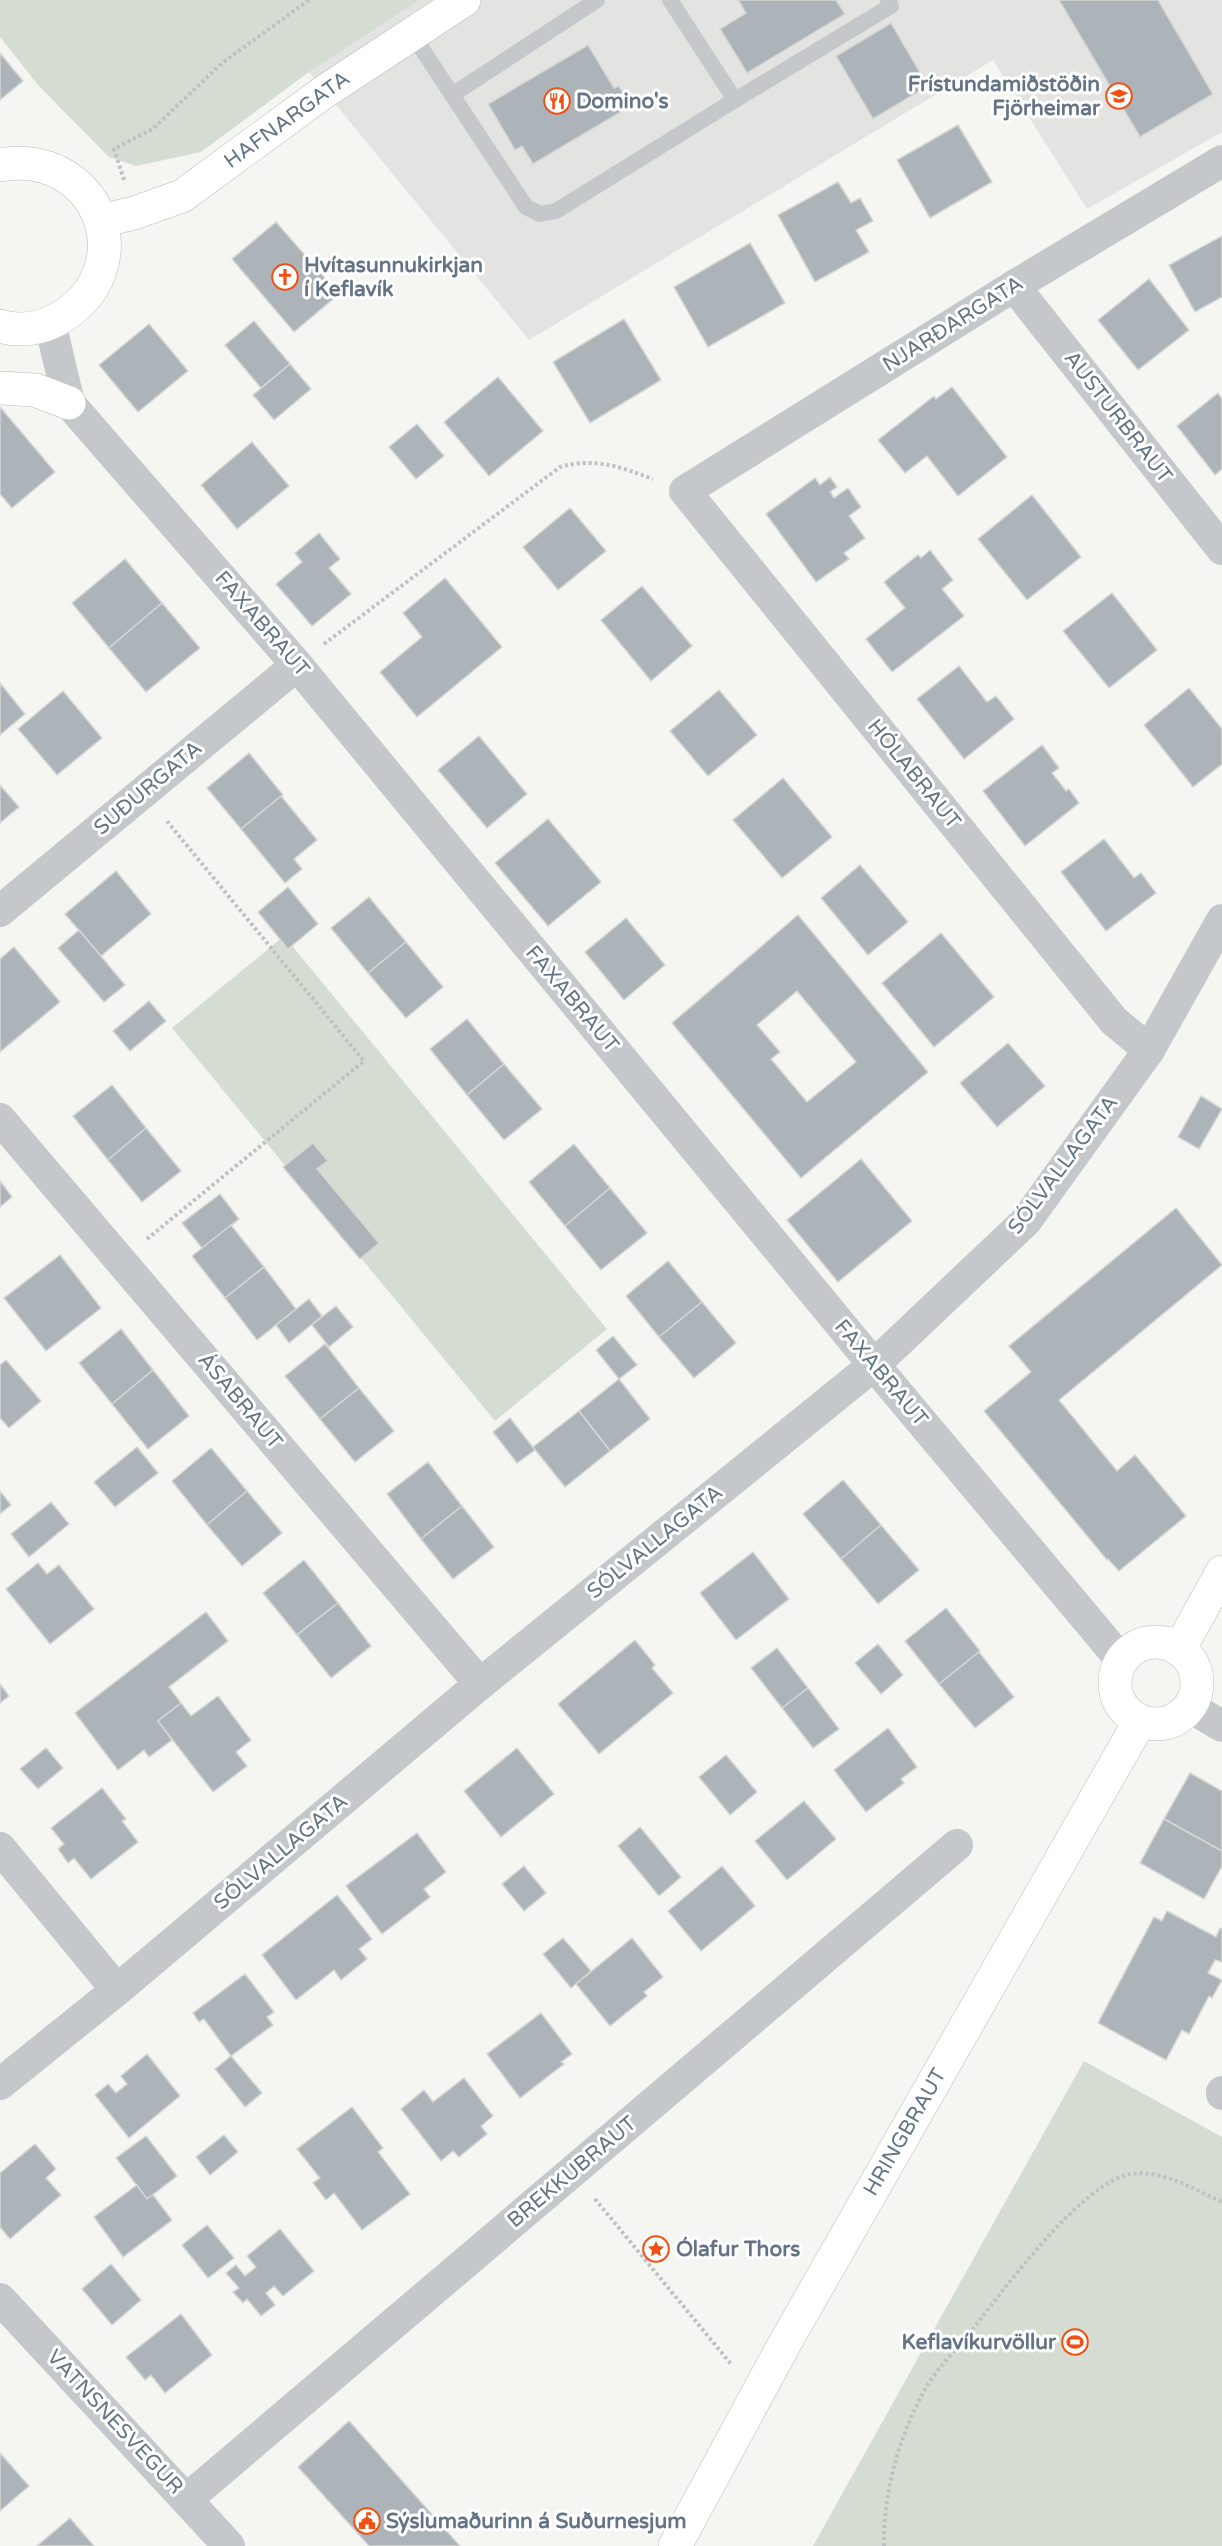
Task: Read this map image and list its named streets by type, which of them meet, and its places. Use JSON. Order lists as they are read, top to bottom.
{
  "streets": {
    "main road": ["HAFNARGATA", "HRINGBRAUT"],
    "street": [
      "NJARÐARGATA",
      "AUSTURBRAUT",
      "FAXABRAUT",
      "HÓLABRAUT",
      "SUÐURGATA",
      "SÓLVALLAGATA",
      "ÁSABRAUT",
      "BREKKUBRAUT",
      "VATNSNESVEGUR"
    ]
  },
  "crossings": [
    ["NJARÐARGATA", "AUSTURBRAUT"],
    ["NJARÐARGATA", "HÓLABRAUT"],
    ["FAXABRAUT", "SUÐURGATA"],
    ["FAXABRAUT", "SÓLVALLAGATA"],
    ["FAXABRAUT", "HRINGBRAUT"],
    ["HÓLABRAUT", "SÓLVALLAGATA"],
    ["SÓLVALLAGATA", "ÁSABRAUT"],
    ["BREKKUBRAUT", "VATNSNESVEGUR"]
  ],
  "places": {
    "school or university": ["Frístundamiðstöðin Fjörheimar"],
    "restaurant": ["Domino's"],
    "church": ["Hvítasunnukirkjan í Keflavík"],
    "place": ["Ólafur Thors"],
    "sports": ["Keflavíkurvöllur"],
    "public building": ["Sýslumaðurinn á Suðurnesjum"]
  }
}
